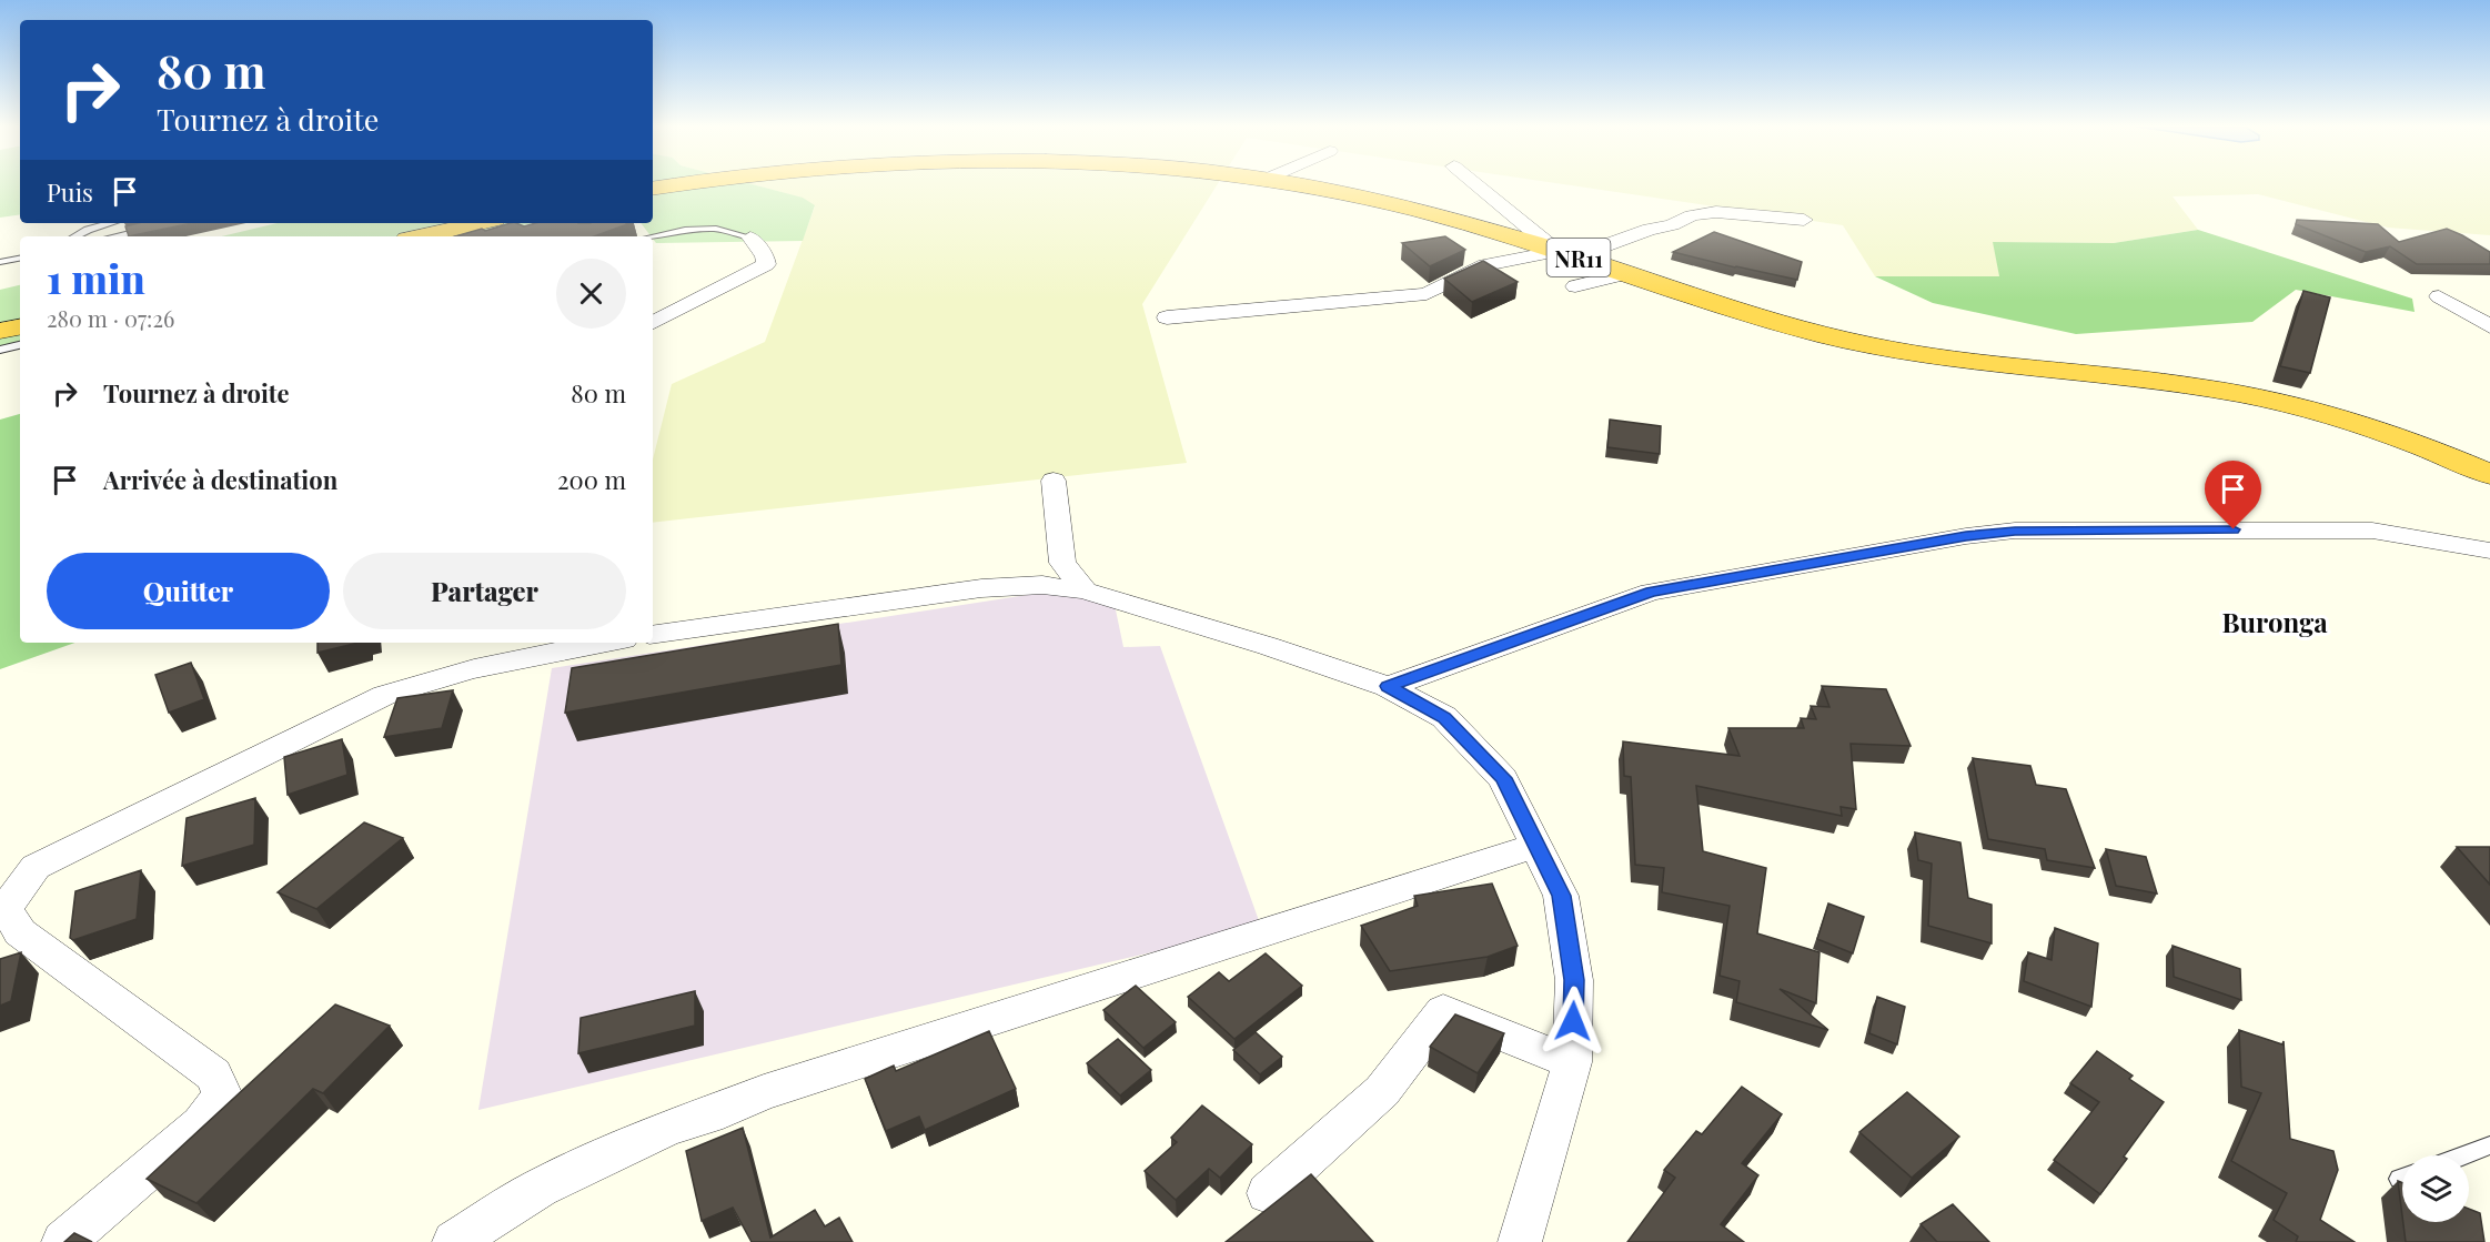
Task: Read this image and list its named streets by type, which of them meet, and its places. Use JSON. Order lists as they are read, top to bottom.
{
  "streets": {
    "highway": ["NR11"]
  },
  "districts": ["Buronga"],
  "page": {
    "turn": ["80 m", "Tournez à droite"],
    "then": "Puis",
    "heading": ["1 min", "280 m · 07:26"],
    "list": [
      {
        "name": "Tournez à droite",
        "value": "80 m"
      },
      {
        "name": "Arrivée à destination",
        "value": "200 m"
      }
    ],
    "buttons": ["Quitter", "Partager"]
  }
}
